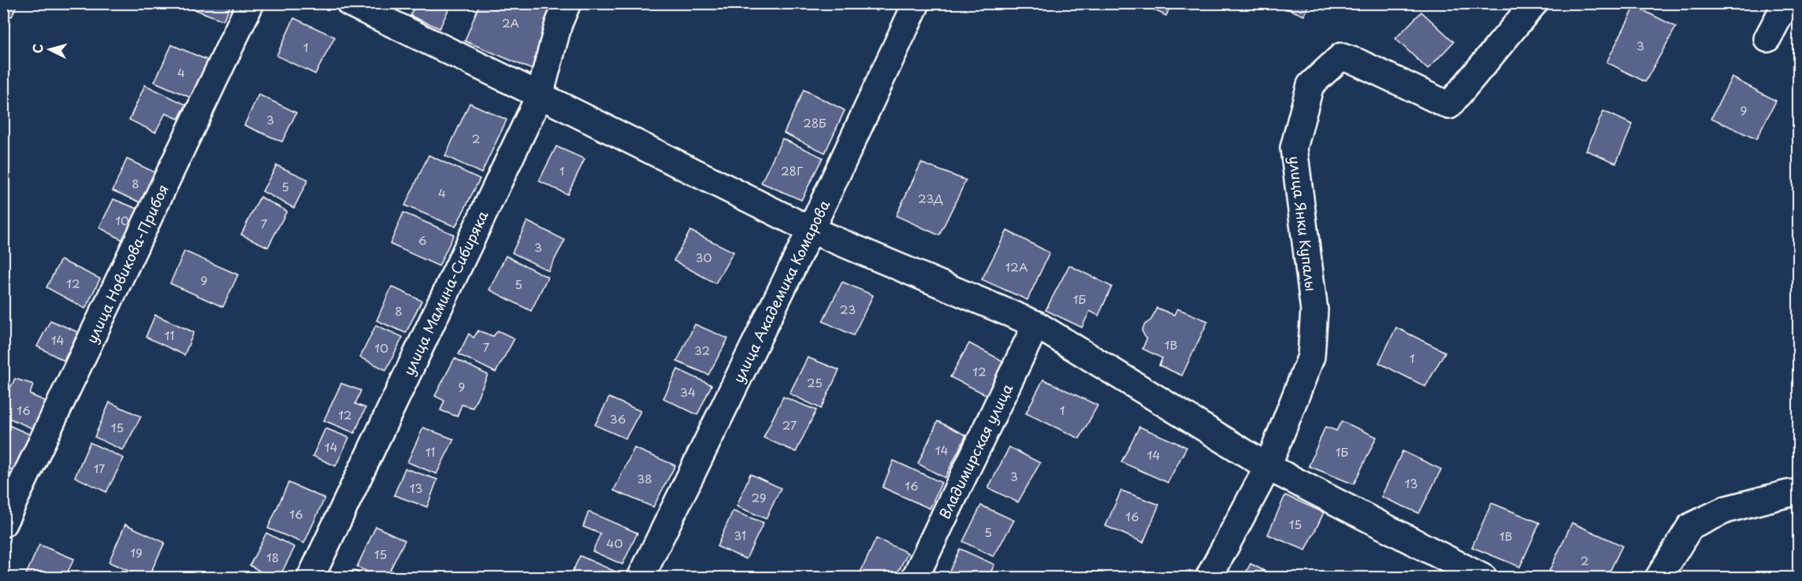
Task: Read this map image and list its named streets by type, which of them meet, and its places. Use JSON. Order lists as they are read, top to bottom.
{
  "streets": {
    "street": [
      "улица Янки Купалы",
      "улица Новикова-Прибоя",
      "улица Академика Комарова",
      "улица Мамина-Сибиряка",
      "Владимирская улица"
    ]
  },
  "house_numbers": [
    "2А",
    "3",
    "1",
    "4",
    "9",
    "3",
    "28Б",
    "2",
    "1",
    "28Г",
    "8",
    "5",
    "4",
    "23Д",
    "10",
    "7",
    "6",
    "3",
    "30",
    "12А",
    "9",
    "12",
    "5",
    "1Б",
    "23",
    "8",
    "11",
    "14",
    "1В",
    "7",
    "10",
    "32",
    "1",
    "12",
    "25",
    "9",
    "34",
    "16",
    "1",
    "12",
    "36",
    "27",
    "15",
    "14",
    "14",
    "11",
    "1Б",
    "14",
    "17",
    "3",
    "38",
    "13",
    "16",
    "13",
    "29",
    "16",
    "16",
    "15",
    "5",
    "31",
    "1В",
    "40",
    "19",
    "15",
    "18",
    "2"
  ],
  "north": "left"
}
